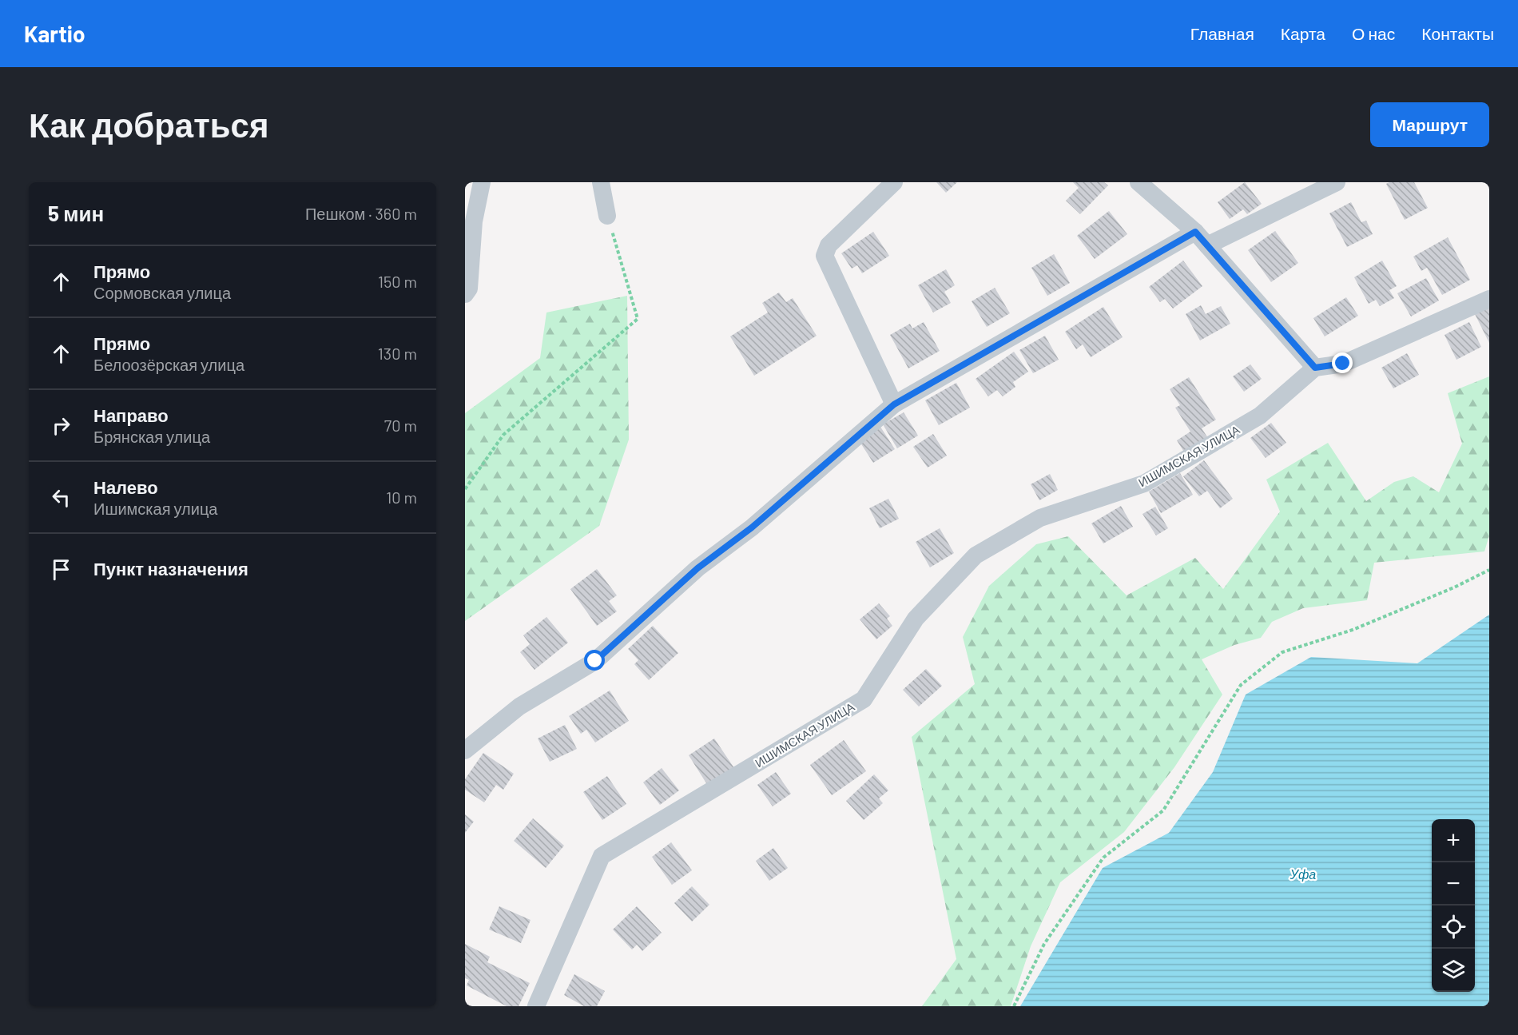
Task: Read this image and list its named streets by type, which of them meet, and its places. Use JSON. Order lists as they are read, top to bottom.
{
  "streets": {
    "street": ["ИШИМСКАЯ УЛИЦА"]
  },
  "water": ["Уфа"],
  "page": {
    "header": "Kartio",
    "nav": [
      "Главная",
      "Карта",
      "О нас",
      "Контакты"
    ],
    "buttons": "Маршрут",
    "title": "Как добраться",
    "heading": ["5 мин", "Пешком · 360 m"],
    "list": [
      ["Прямо", "Сормовская улица", "150 m"],
      ["Прямо", "Белоозёрская улица", "130 m"],
      ["Направо", "Брянская улица", "70 m"],
      ["Налево", "Ишимская улица", "10 m"],
      "Пункт назначения"
    ],
    "map_buttons": ["+", "−"]
  }
}
